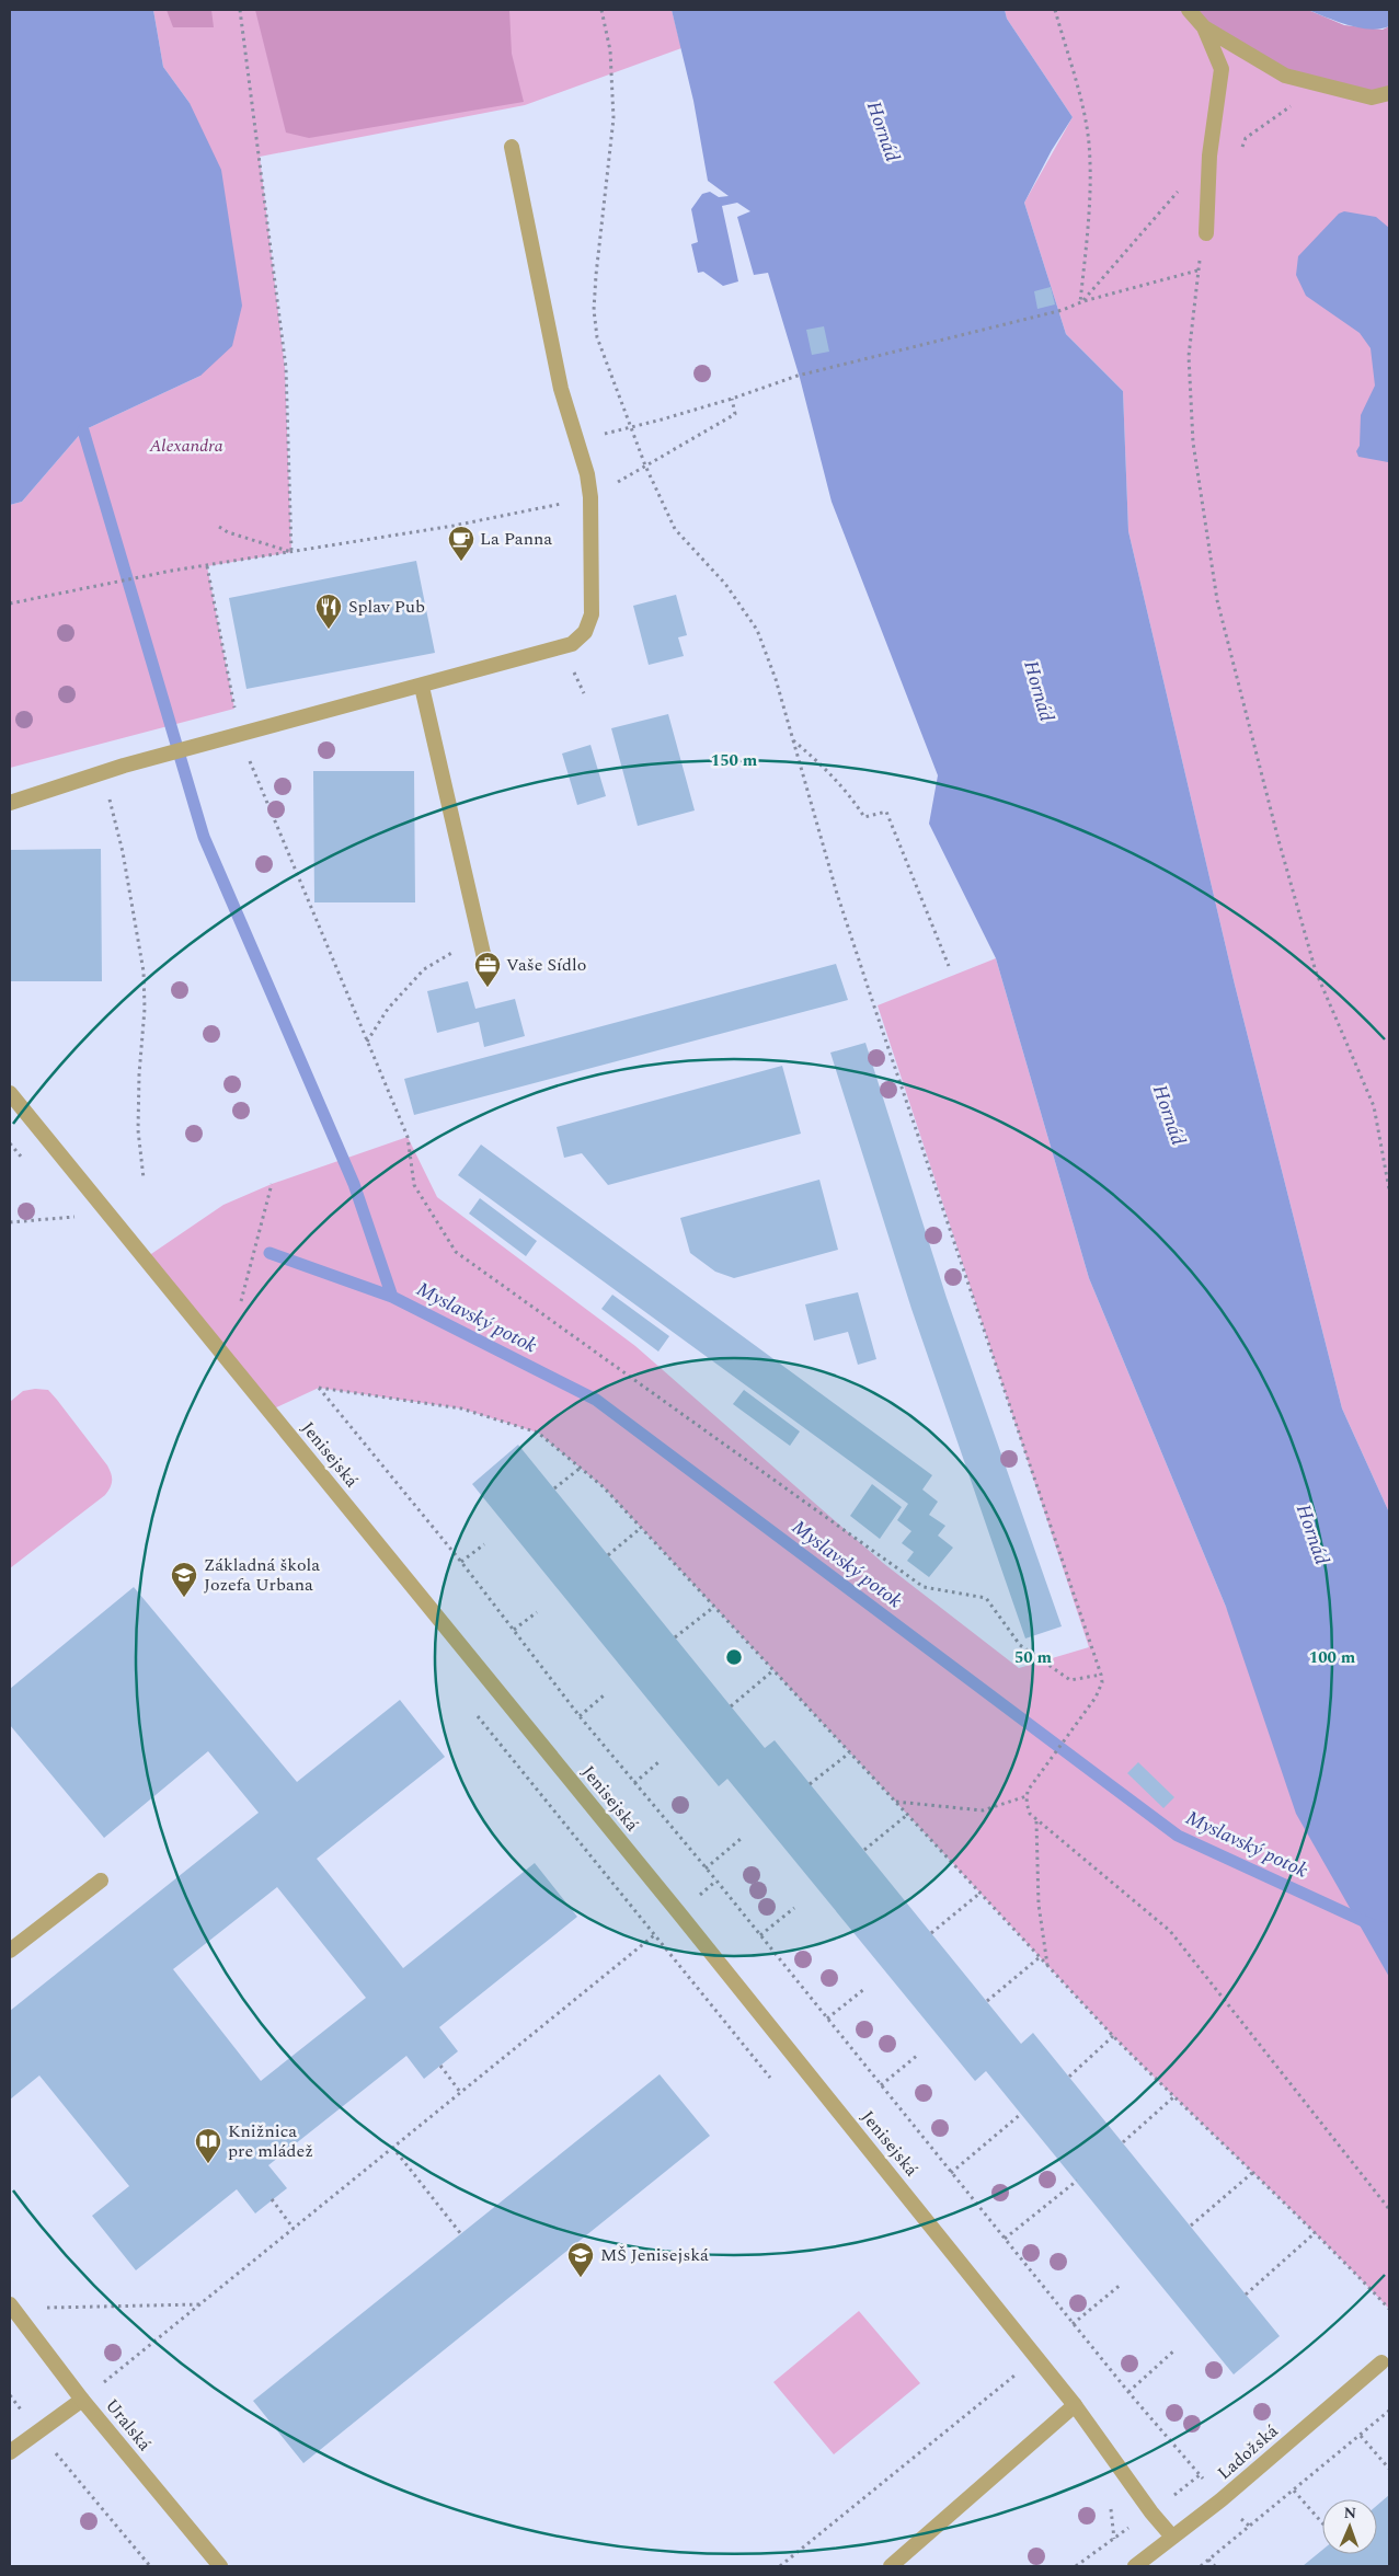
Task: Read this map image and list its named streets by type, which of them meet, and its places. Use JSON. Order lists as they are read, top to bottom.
{
  "streets": {
    "street": ["Jenisejská", "Uralská", "Ladožská"]
  },
  "crossings": [
    ["Jenisejská", "Ladožská"]
  ],
  "water": ["Hornád", "Myslavský potok"],
  "parks": ["Alexandra"],
  "places": {
    "cafe": ["La Panna"],
    "restaurant": ["Splav Pub"],
    "office": ["Vaše Sídlo"],
    "school or university": ["Základná škola Jozefa Urbana", "MŠ Jenisejská"],
    "library": ["Knižnica pre mládež"]
  },
  "north": "top",
  "rings": ["150 m", "50 m", "100 m"]
}
